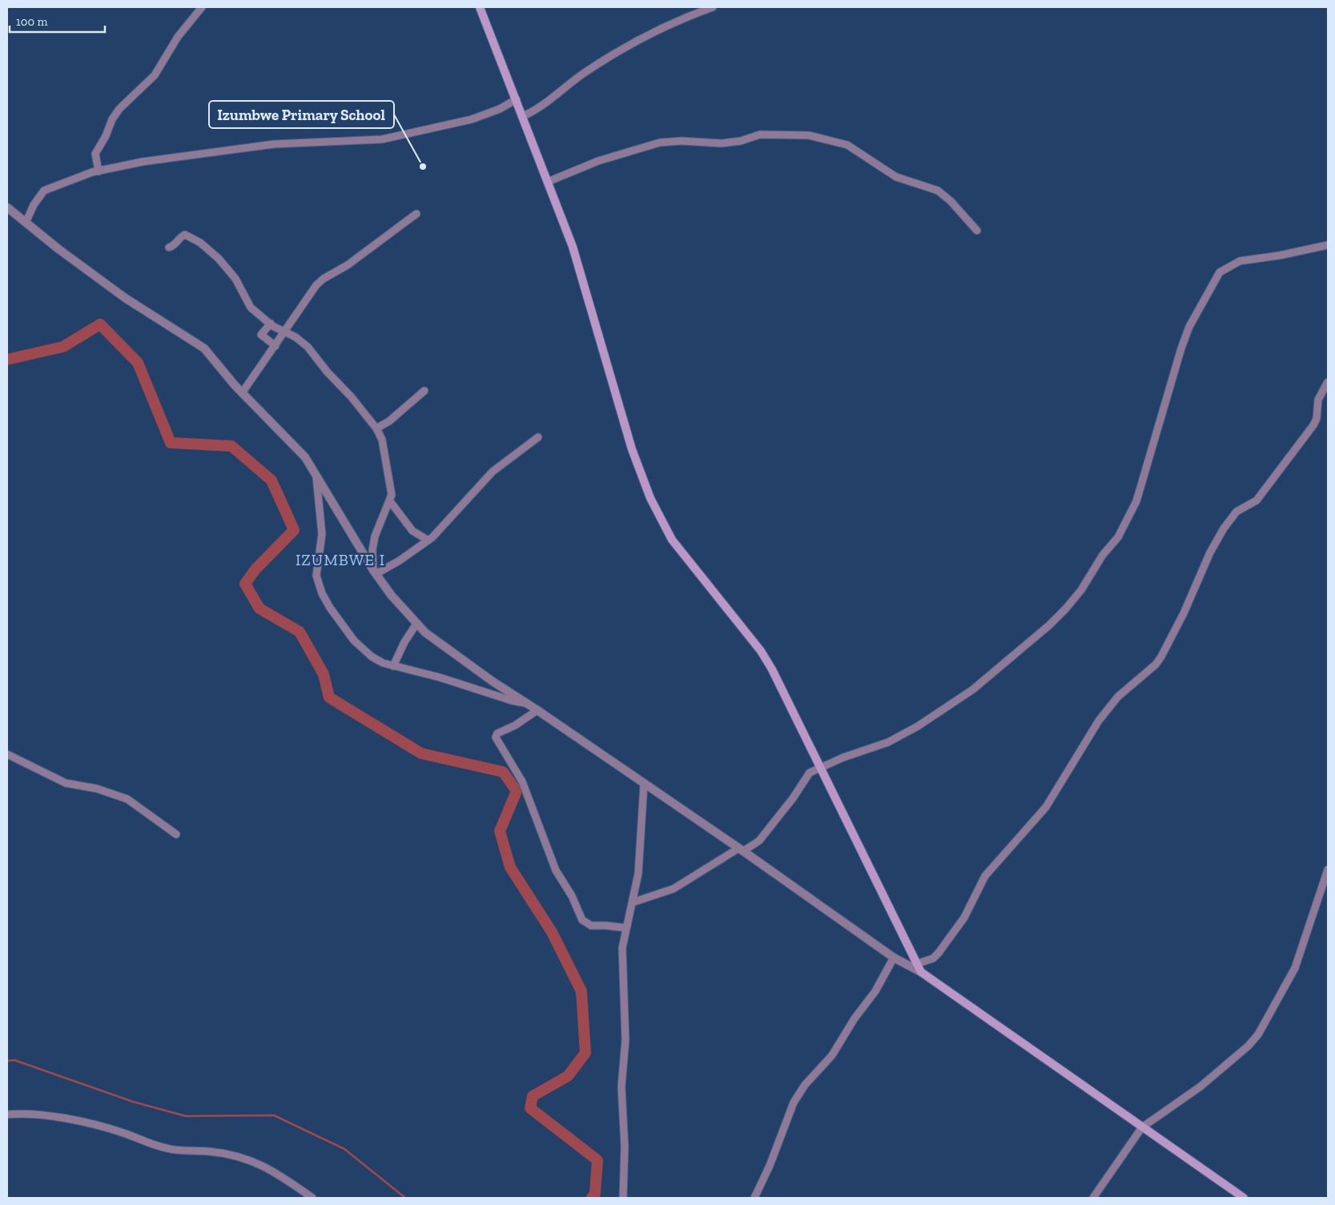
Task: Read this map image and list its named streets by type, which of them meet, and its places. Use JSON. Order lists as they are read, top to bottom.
{
  "districts": ["IZUMBWE I"],
  "places": ["Izumbwe Primary School"],
  "scale_bar": "100 m"
}
